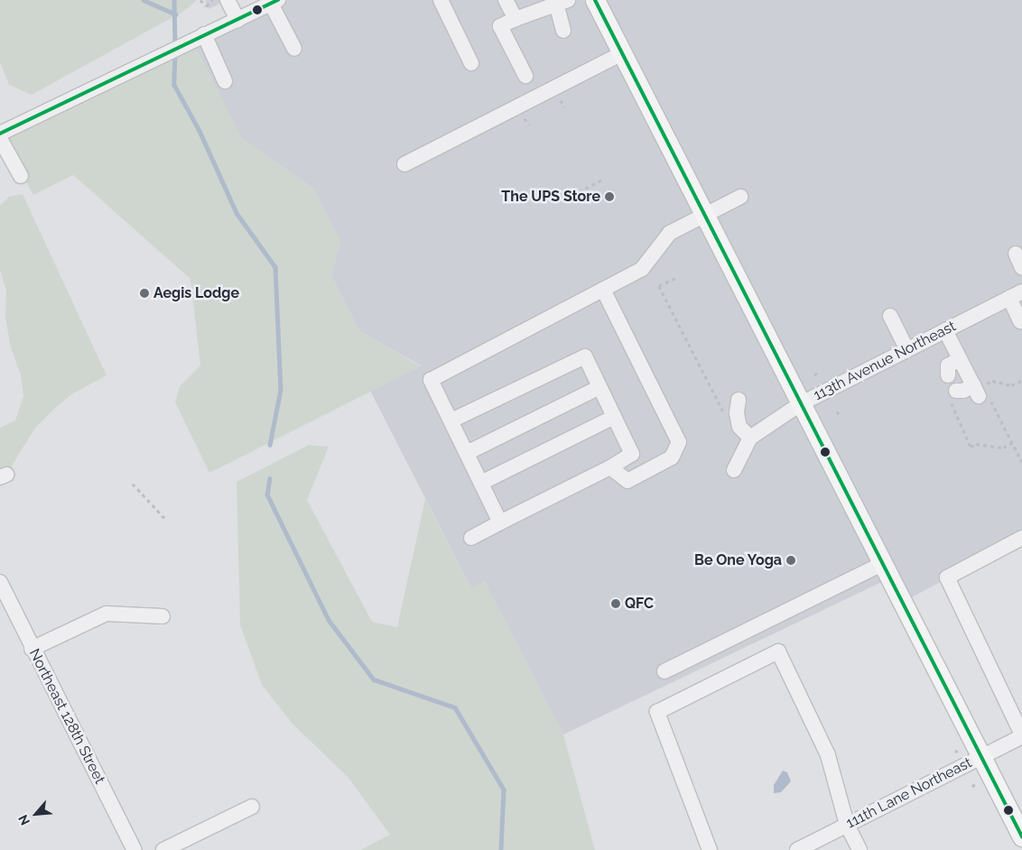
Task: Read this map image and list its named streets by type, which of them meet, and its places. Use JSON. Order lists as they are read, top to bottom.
{
  "streets": {
    "street": ["113th Avenue Northeast", "Northeast 128th Street", "111th Lane Northeast"]
  },
  "places": [
    "The UPS Store",
    "Aegis Lodge",
    "Be One Yoga",
    "QFC"
  ],
  "north": "bottom left"
}
